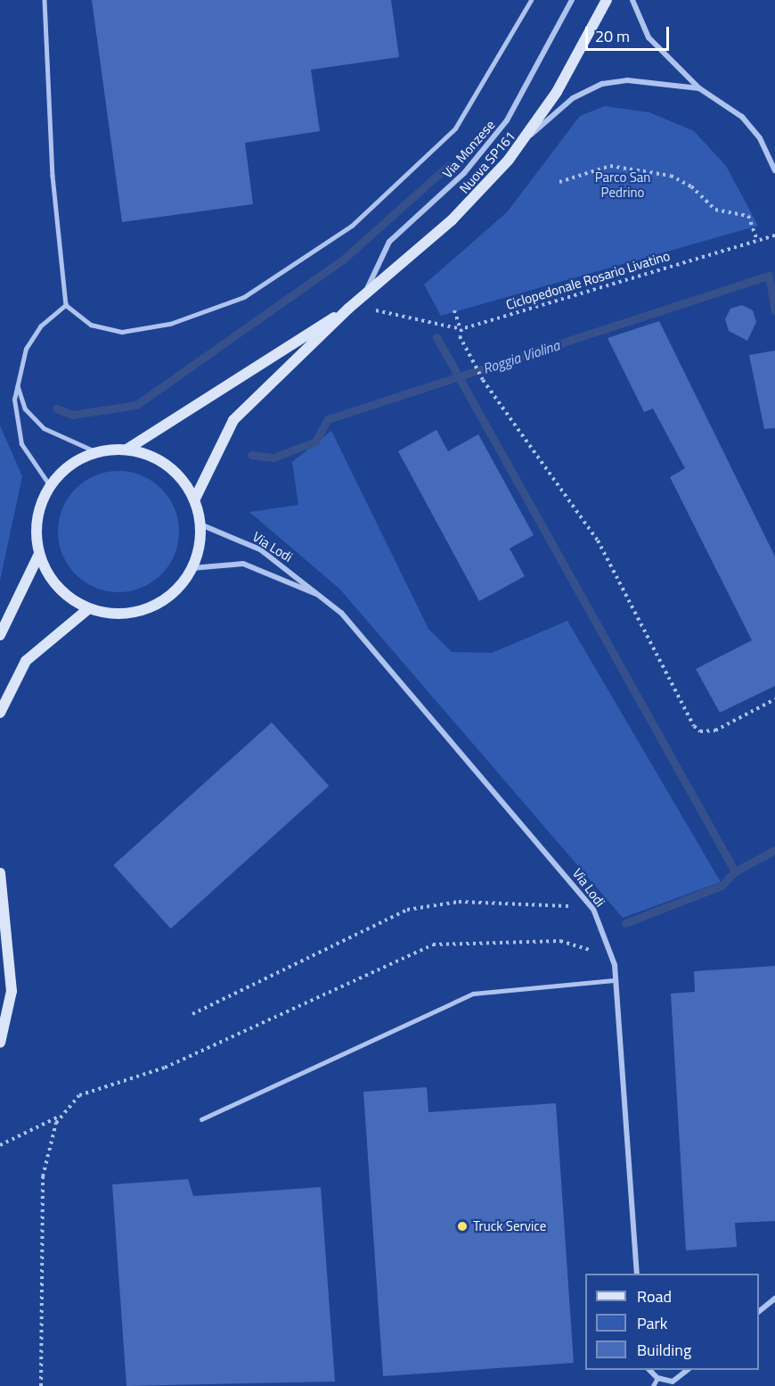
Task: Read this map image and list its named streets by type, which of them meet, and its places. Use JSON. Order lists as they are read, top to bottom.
{
  "streets": {
    "main road": ["Nuova SP161"],
    "street": ["Via Monzese", "Via Lodi"],
    "path": ["Ciclopedonale Rosario Livatino"]
  },
  "crossings": [
    ["Via Monzese", "Nuova SP161"],
    ["Nuova SP161", "Via Lodi"]
  ],
  "water": ["Roggia Violina"],
  "parks": ["Parco San Pedrino"],
  "places": ["Truck Service"],
  "legend": ["Road", "Park", "Building"],
  "scale_bar": "20 m"
}
